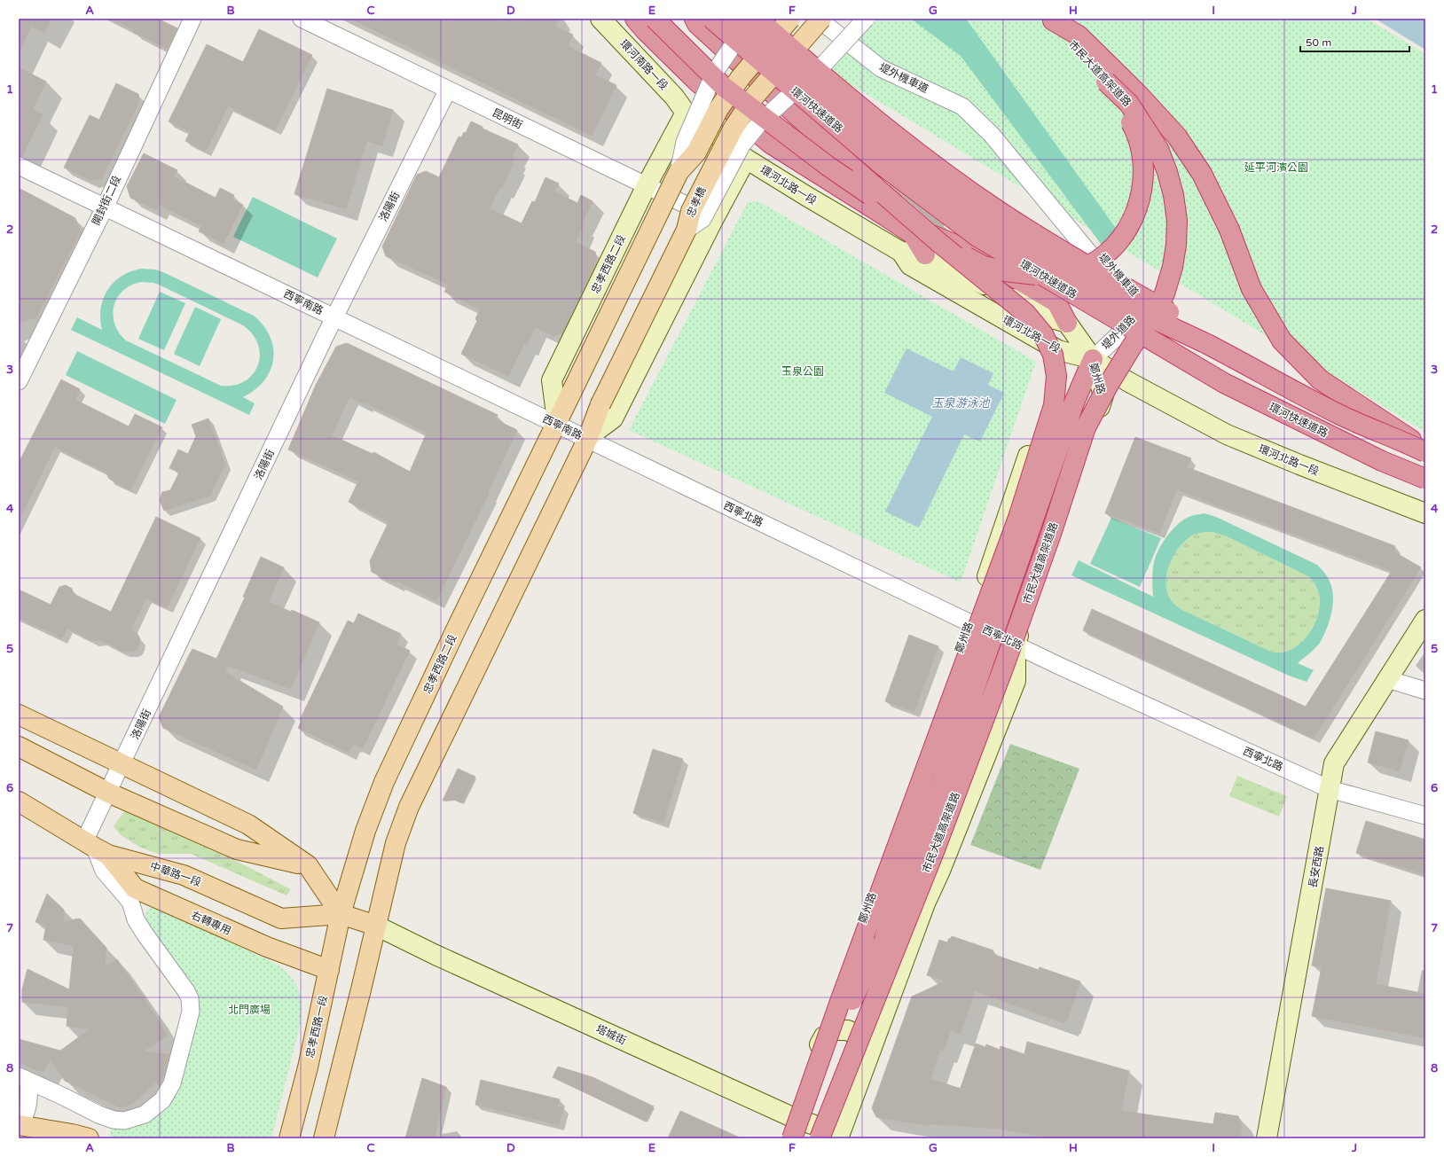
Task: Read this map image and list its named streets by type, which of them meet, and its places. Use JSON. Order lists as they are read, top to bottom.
{
  "streets": {
    "highway": ["市民大道高架道路", "環河快速道路"],
    "main road": [
      "忠孝橋",
      "忠孝西路二段",
      "中華路一段",
      "右轉專用",
      "忠孝西路一段"
    ],
    "street": [
      "環河南路一段",
      "堤外機車道",
      "昆明街",
      "環河北路一段",
      "開封街二段",
      "洛陽街",
      "西寧南路",
      "堤外道路",
      "鄭州路",
      "西寧北路",
      "長安西路",
      "塔城街"
    ]
  },
  "crossings": [
    ["環河南路一段", "環河北路一段"],
    ["環河南路一段", "忠孝西路二段"],
    ["堤外機車道", "堤外道路"],
    ["昆明街", "洛陽街"],
    ["昆明街", "忠孝西路二段"],
    ["環河北路一段", "忠孝西路二段"],
    ["環河北路一段", "堤外道路"],
    ["環河北路一段", "鄭州路"],
    ["開封街二段", "西寧南路"],
    ["忠孝橋", "西寧南路"],
    ["忠孝橋", "西寧北路"],
    ["洛陽街", "西寧南路"],
    ["洛陽街", "中華路一段"],
    ["洛陽街", "右轉專用"],
    ["忠孝西路二段", "西寧南路"],
    ["忠孝西路二段", "中華路一段"],
    ["忠孝西路二段", "忠孝西路一段"],
    ["西寧南路", "西寧北路"],
    ["堤外道路", "鄭州路"],
    ["鄭州路", "西寧北路"],
    ["鄭州路", "塔城街"],
    ["西寧北路", "長安西路"],
    ["中華路一段", "右轉專用"],
    ["中華路一段", "忠孝西路一段"],
    ["中華路一段", "塔城街"],
    ["右轉專用", "忠孝西路一段"]
  ],
  "water": ["玉泉游泳池"],
  "parks": ["延平河濱公園", "玉泉公園", "北門廣場"],
  "scale_bar": "50 m",
  "grid": {
    "columns": [
      "A",
      "B",
      "C",
      "D",
      "E",
      "F",
      "G",
      "H",
      "I",
      "J"
    ],
    "rows": [
      "1",
      "2",
      "3",
      "4",
      "5",
      "6",
      "7",
      "8"
    ]
  }
}
